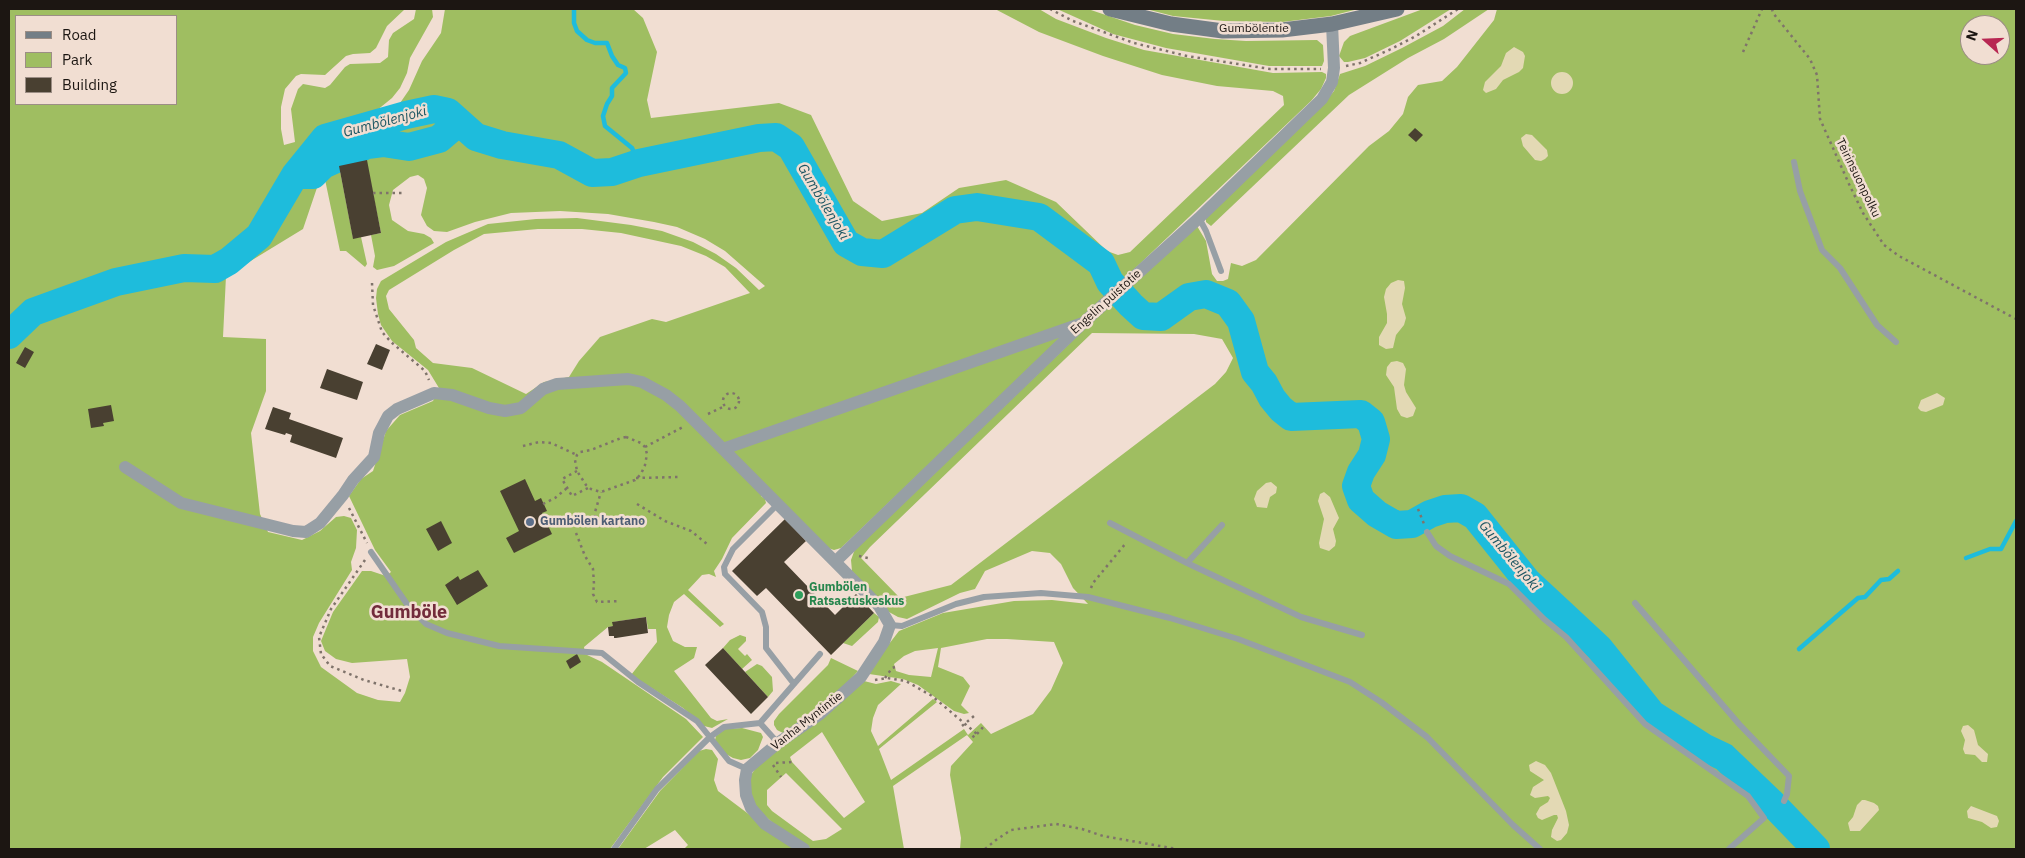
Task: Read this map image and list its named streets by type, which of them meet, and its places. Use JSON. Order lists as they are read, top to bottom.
{
  "streets": {
    "main road": ["Gumbölentie"],
    "street": ["Engelin puistotie", "Vanha Myntintie"],
    "path": ["Teirinsuonpolku"]
  },
  "crossings": [
    ["Gumbölentie", "Engelin puistotie"]
  ],
  "districts": ["Gumböle"],
  "water": ["Gumbölenjoki"],
  "places": ["Gumbölen kartano", "Gumbölen Ratsastuskeskus"],
  "legend": ["Road", "Park", "Building"],
  "north": "left"
}
